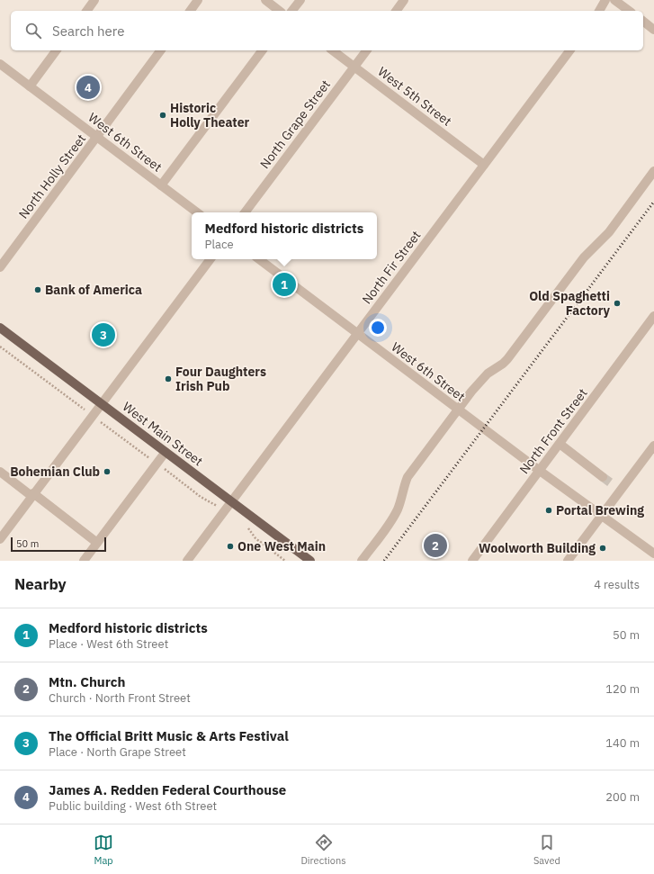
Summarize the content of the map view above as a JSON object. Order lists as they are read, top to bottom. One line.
{"streets":{"main road":["West Main Street"],"street":["West 5th Street","North Grape Street","West 6th Street","North Holly Street","North Fir Street","North Front Street"]},"crossings":[["West 5th Street","North Grape Street"],["West 5th Street","North Fir Street"],["West 6th Street","North Holly Street"],["West 6th Street","North Fir Street"],["West 6th Street","North Front Street"],["North Fir Street","West Main Street"]],"places":["Historic Holly Theater","Bank of America","Old Spaghetti Factory","Four Daughters Irish Pub","Bohemian Club","Portal Brewing","One West Main","Woolworth Building"],"scale_bar":"50 m","page":{"search":"Search here","pins":["4","1","3","2"],"popup":["Medford historic districts","Place"],"scale":"50 m","heading":["Nearby","4 results"],"list":[{"mark":"1","name":"Medford historic districts","note":"Place · West 6th Street","value":"50 m"},{"mark":"2","name":"Mtn. Church","note":"Church · North Front Street","value":"120 m"},{"mark":"3","name":"The Official Britt Music & Arts Festival","note":"Place · North Grape Street","value":"140 m"},{"mark":"4","name":"James A. Redden Federal Courthouse","note":"Public building · West 6th Street","value":"200 m"}],"nav":["Map","Directions","Saved"]}}
